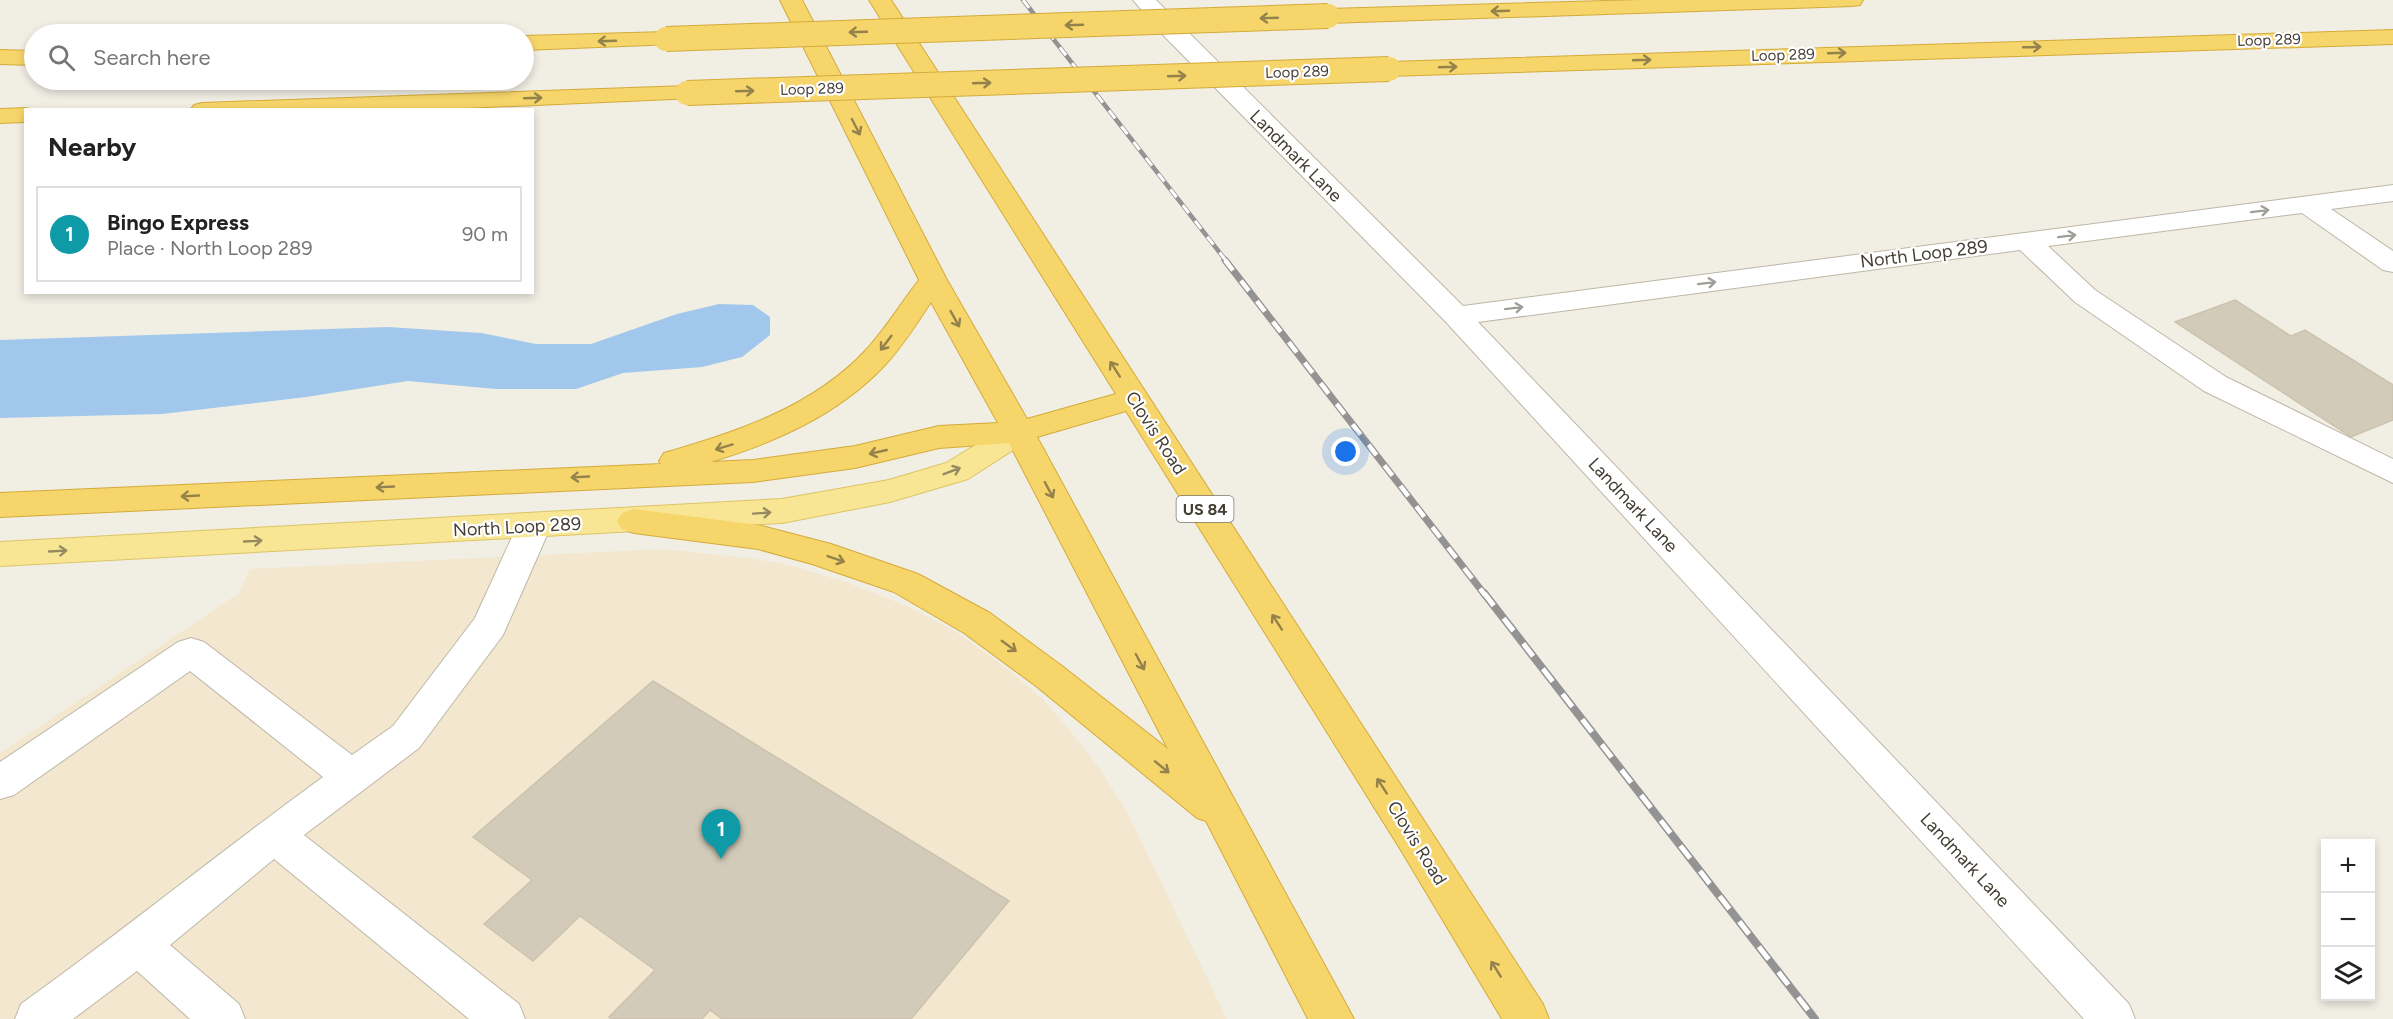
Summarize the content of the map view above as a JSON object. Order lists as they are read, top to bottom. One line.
{"streets":{"highway":["Loop 289","Clovis Road","US 84"],"main road":["North Loop 289"],"street":["Landmark Lane"]},"crossings":[["Landmark Lane","North Loop 289"]],"one_way":["North Loop 289"],"page":{"search":"Search here","heading":"Nearby","list":[{"mark":"1","name":"Bingo Express","note":"Place · North Loop 289","value":"90 m"}],"pins":"1","map_buttons":["+","−"]}}
